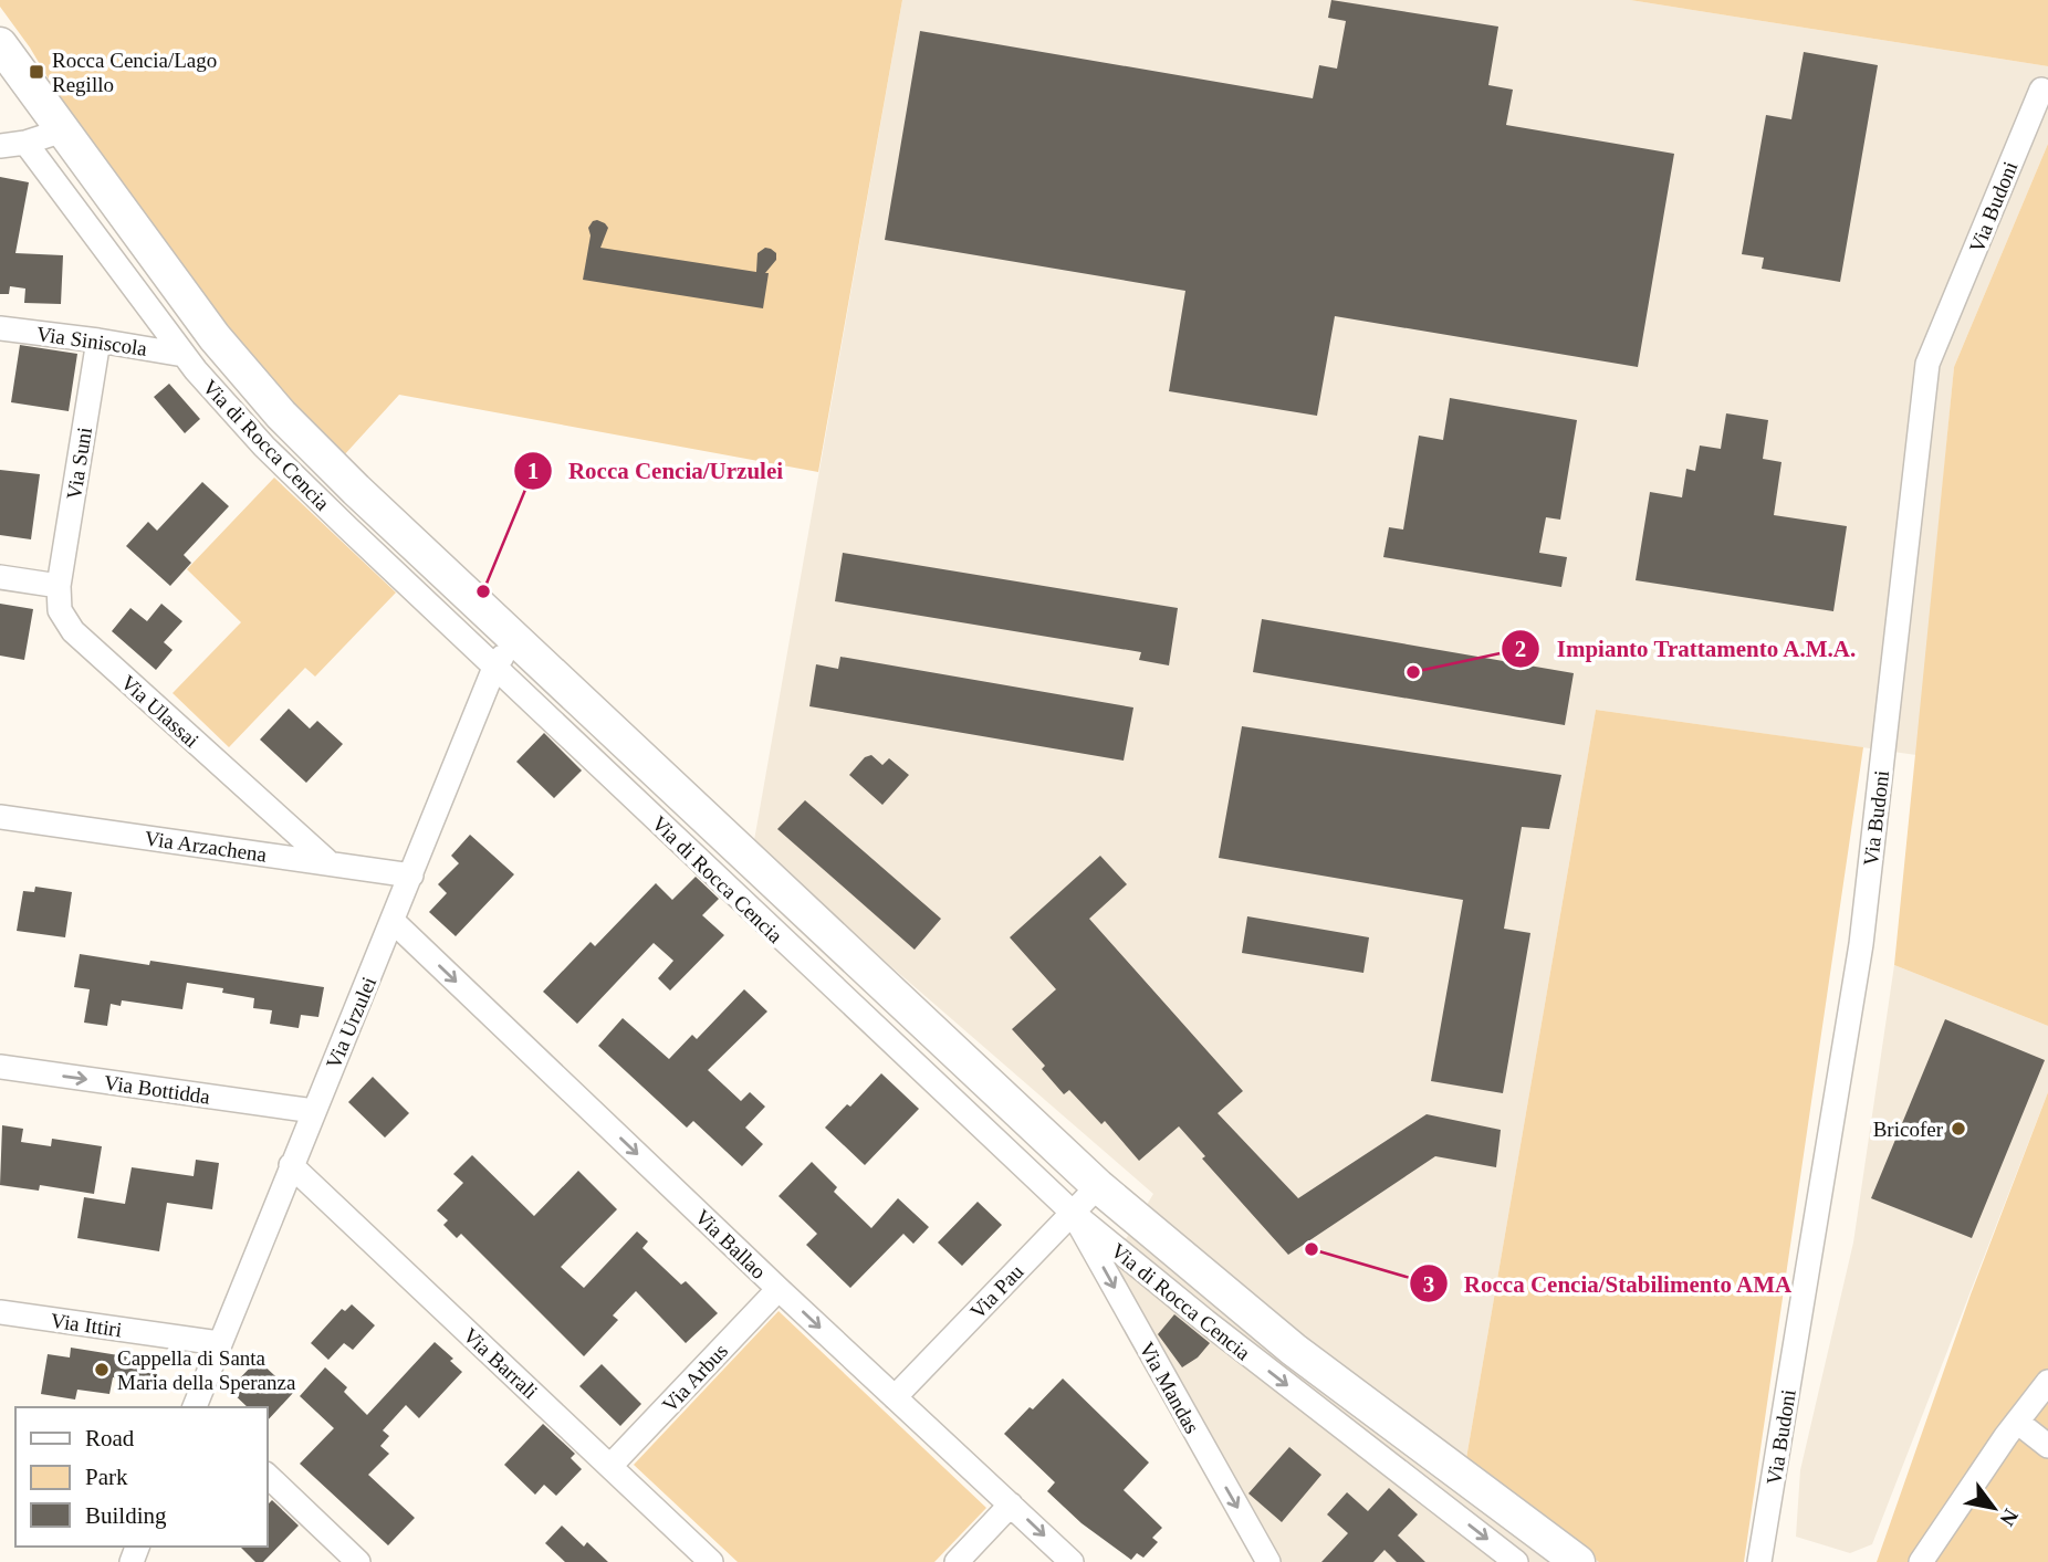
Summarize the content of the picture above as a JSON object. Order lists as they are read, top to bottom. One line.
{"streets":{"main road":["Via di Rocca Cencia"],"street":["Via Budoni","Via Siniscola","Via Suni","Via Ulassai","Via Arzachena","Via Urzulei","Via Bottidda","Via Ballao","Via Pau","Via Ittiri","Via Barrali","Via Arbus","Via Mandas"]},"crossings":[["Via Siniscola","Via di Rocca Cencia"],["Via Siniscola","Via Suni"],["Via di Rocca Cencia","Via Urzulei"],["Via di Rocca Cencia","Via Pau"],["Via di Rocca Cencia","Via Mandas"],["Via Suni","Via Ulassai"],["Via Ulassai","Via Arzachena"],["Via Arzachena","Via Urzulei"],["Via Urzulei","Via Bottidda"],["Via Urzulei","Via Ballao"],["Via Urzulei","Via Ittiri"],["Via Urzulei","Via Barrali"],["Via Ballao","Via Pau"],["Via Ballao","Via Arbus"],["Via Pau","Via Mandas"],["Via Barrali","Via Arbus"]],"one_way":["Via Bottidda","Via Ballao","Via Mandas"],"places":{"transit":["Rocca Cencia/Lago Regillo"],"other":["Rocca Cencia/Urzulei","Impianto Trattamento A.M.A.","Bricofer","Rocca Cencia/Stabilimento AMA","Cappella di Santa Maria della Speranza"]},"legend":["Road","Park","Building"],"north":"bottom right"}
